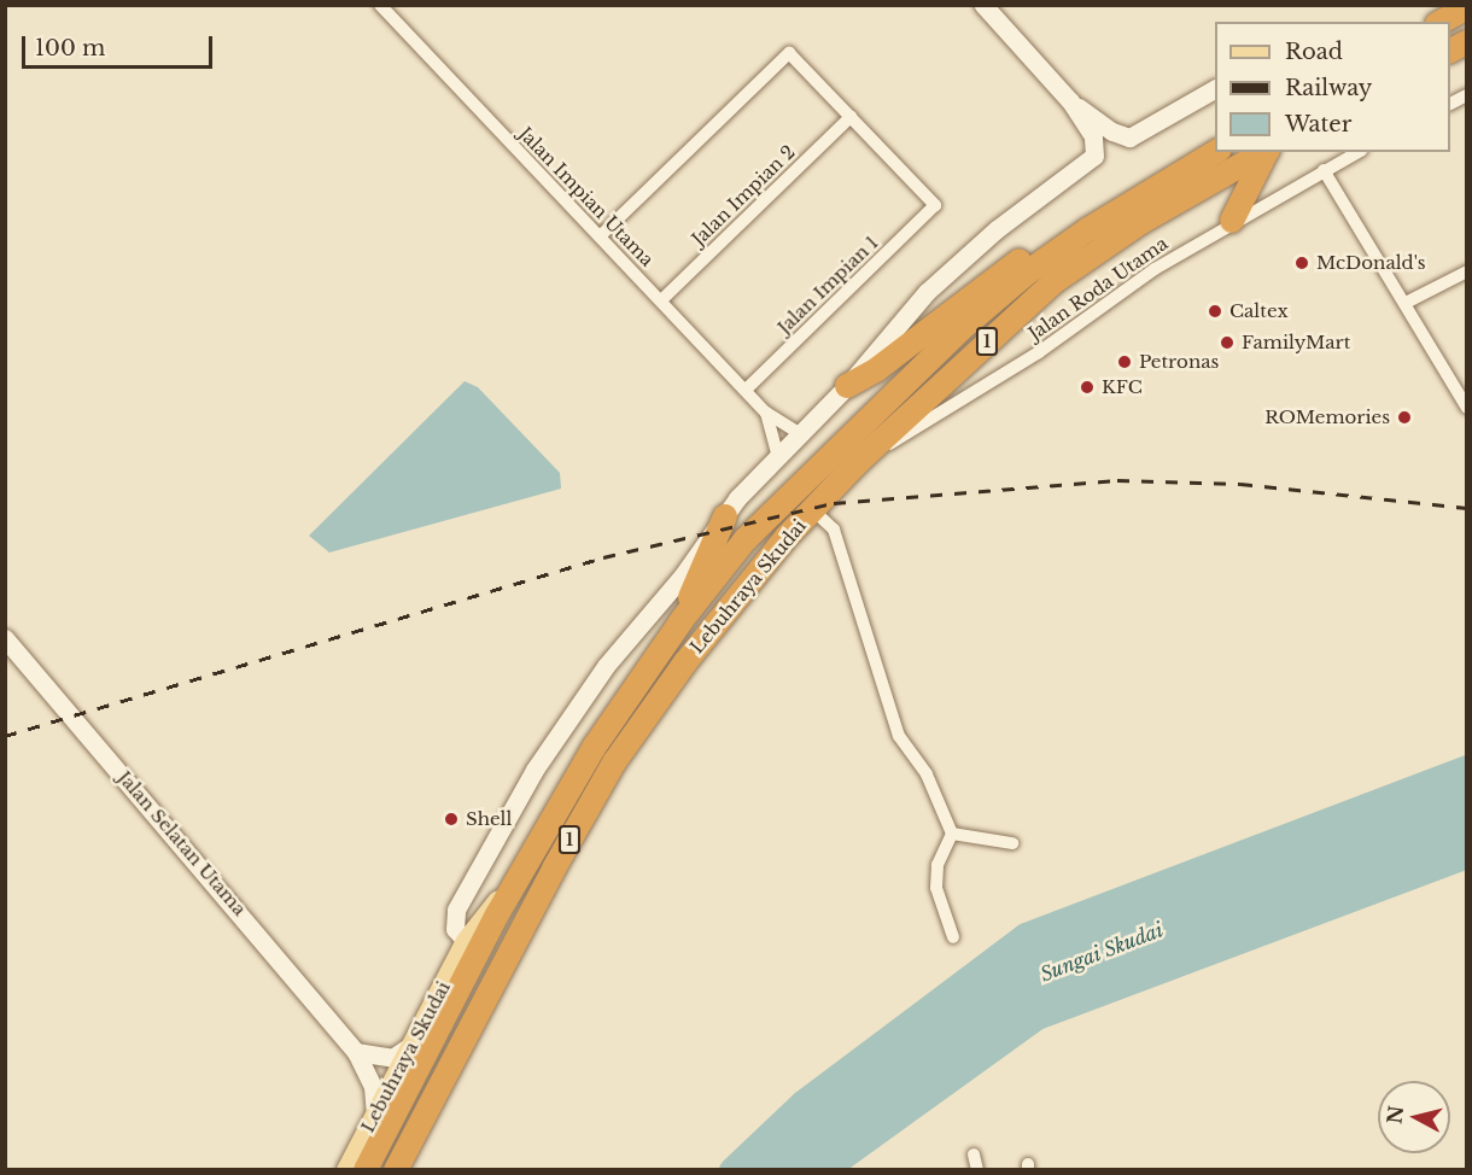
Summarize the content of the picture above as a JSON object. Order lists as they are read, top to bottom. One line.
{"streets":{"highway":["1","Lebuhraya Skudai"],"street":["Jalan Impian 2","Jalan Impian Utama","Jalan Impian 1","Jalan Roda Utama","Jalan Selatan Utama"]},"crossings":[["Jalan Impian 2","Jalan Impian Utama"],["Jalan Impian 2","Jalan Impian 1"],["Jalan Impian Utama","Jalan Impian 1"],["Jalan Roda Utama","Lebuhraya Skudai"],["Lebuhraya Skudai","Jalan Selatan Utama"]],"water":["Sungai Skudai"],"places":["McDonald's","Caltex","FamilyMart","Petronas","KFC","ROMemories","Shell"],"legend":["Road","Railway","Water"],"scale_bar":"100 m","north":"left"}
